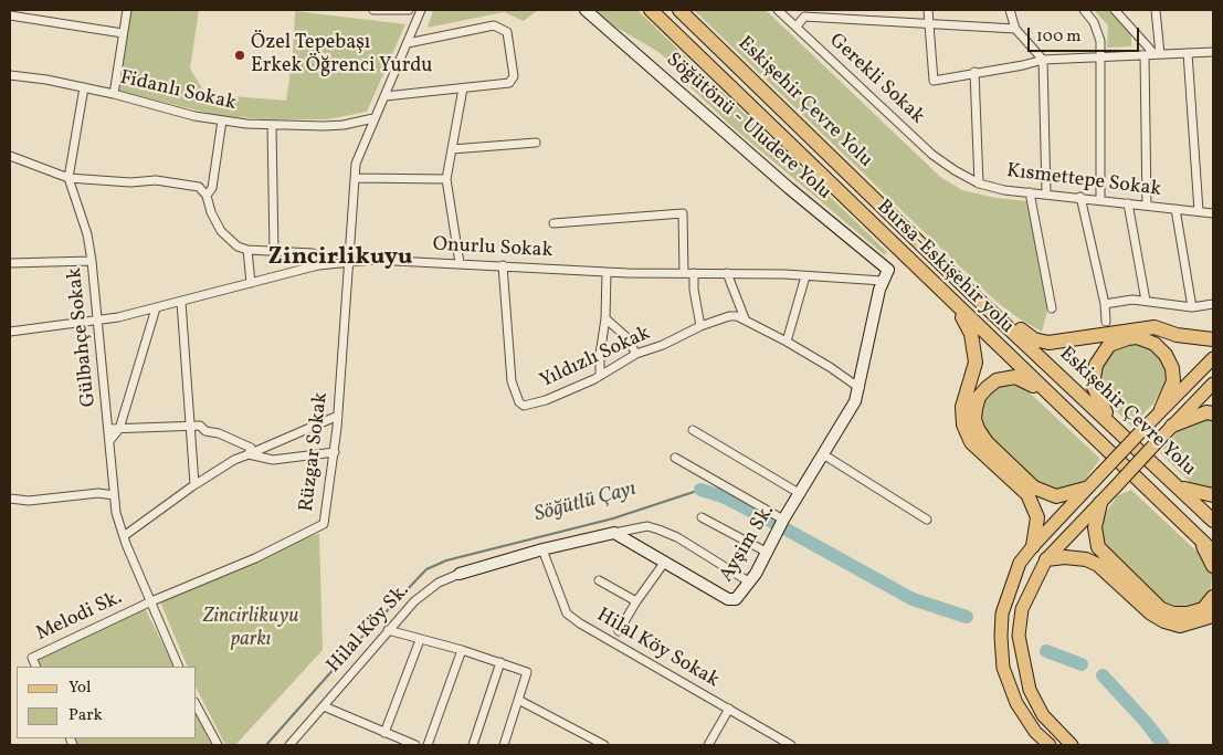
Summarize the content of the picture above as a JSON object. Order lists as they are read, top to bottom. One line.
{"streets":{"highway":["Eskişehir Çevre Yolu","Bursa-Eskişehir yolu"],"street":["Gerekli Sokak","Fidanlı Sokak","Söğütönü - Uludere Yolu","Kısmettepe Sokak","Onurlu Sokak","Gülbahçe Sokak","Yıldızlı Sokak","Rüzgar Sokak","Ayşim Sk.","Melodi Sk.","Hilal Köy Sk.","Hilal Köy Sokak"]},"crossings":[["Gerekli Sokak","Kısmettepe Sokak"],["Fidanlı Sokak","Rüzgar Sokak"],["Söğütönü - Uludere Yolu","Onurlu Sokak"],["Söğütönü - Uludere Yolu","Ayşim Sk."],["Onurlu Sokak","Gülbahçe Sokak"],["Onurlu Sokak","Yıldızlı Sokak"],["Onurlu Sokak","Rüzgar Sokak"],["Onurlu Sokak","Ayşim Sk."],["Gülbahçe Sokak","Rüzgar Sokak"],["Gülbahçe Sokak","Melodi Sk."],["Rüzgar Sokak","Melodi Sk."],["Hilal Köy Sk.","Hilal Köy Sokak"]],"districts":["Zincirlikuyu"],"water":["Söğütlü Çayı"],"parks":["Zincirlikuyu parkı"],"places":["Özel Tepebaşı Erkek Öğrenci Yurdu"],"legend":["Yol","Park"],"scale_bar":"100 m"}
